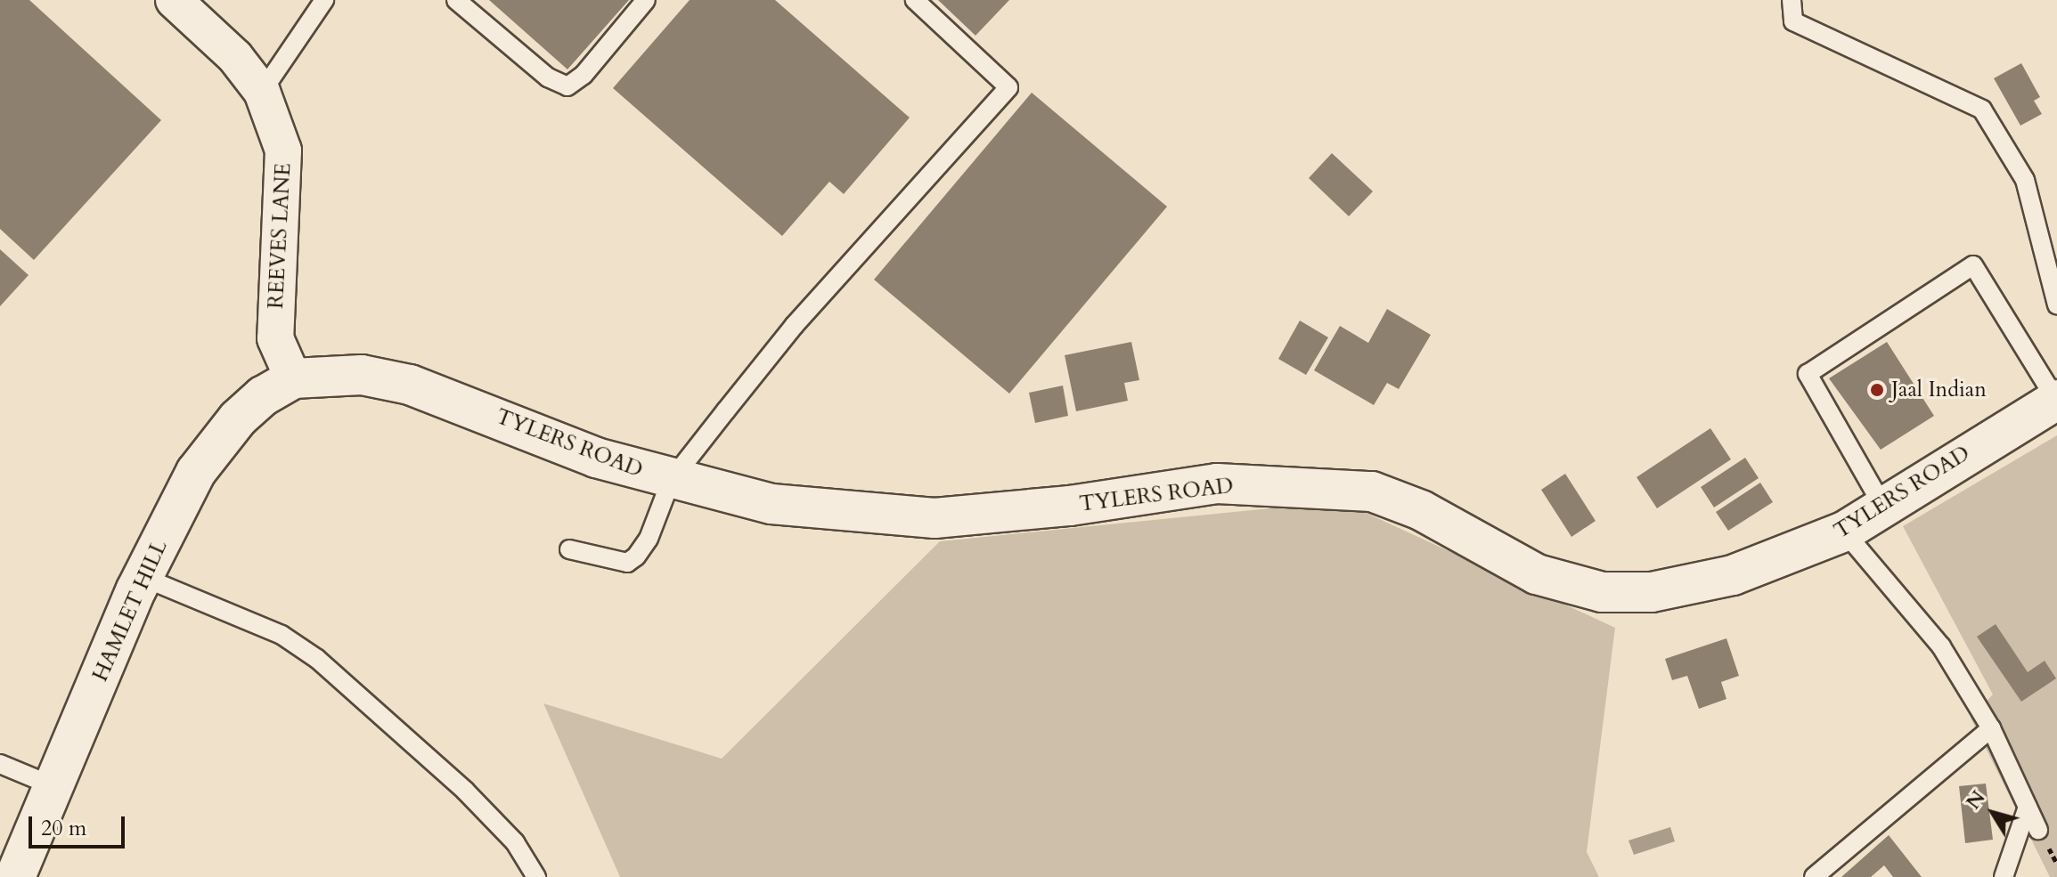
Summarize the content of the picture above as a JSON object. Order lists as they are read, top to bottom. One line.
{"streets":{"street":["REEVES LANE","TYLERS ROAD","HAMLET HILL"]},"crossings":[["REEVES LANE","TYLERS ROAD"],["REEVES LANE","HAMLET HILL"],["TYLERS ROAD","HAMLET HILL"]],"places":["Jaal Indian"],"scale_bar":"20 m","north":"top left"}
